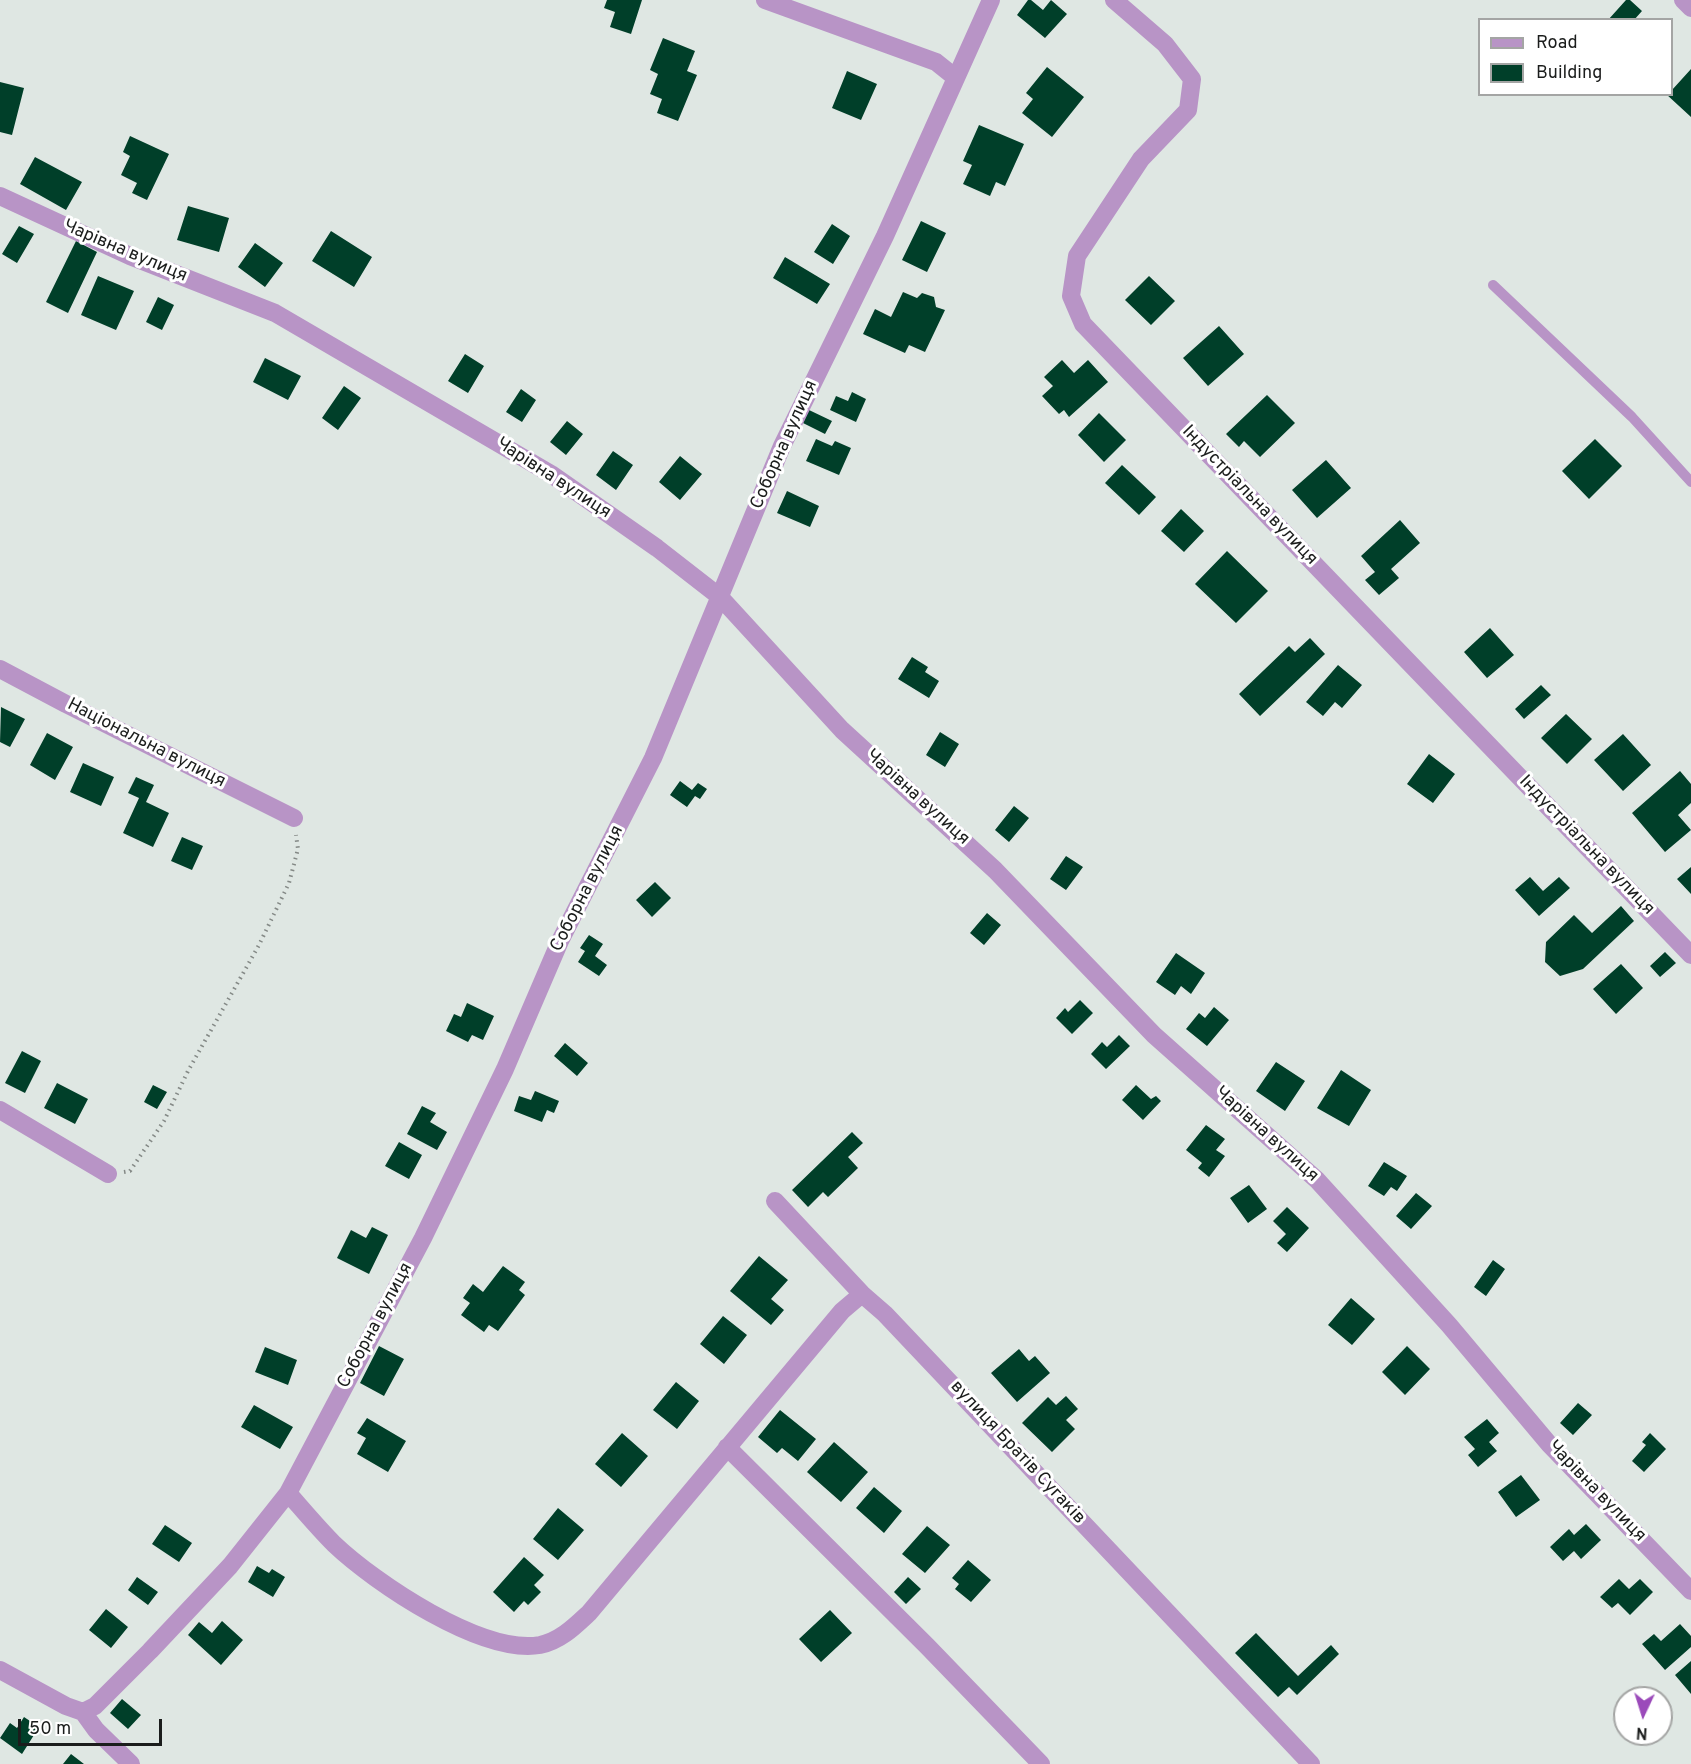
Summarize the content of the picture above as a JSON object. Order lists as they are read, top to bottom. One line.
{"streets":{"street":["Чарівна вулиця","Соборна вулиця","Індустріальна вулиця","Національна вулиця","вулиця Братів Сугаків"]},"crossings":[["Чарівна вулиця","Соборна вулиця"]],"legend":["Road","Building"],"scale_bar":"50 m","north":"bottom"}
